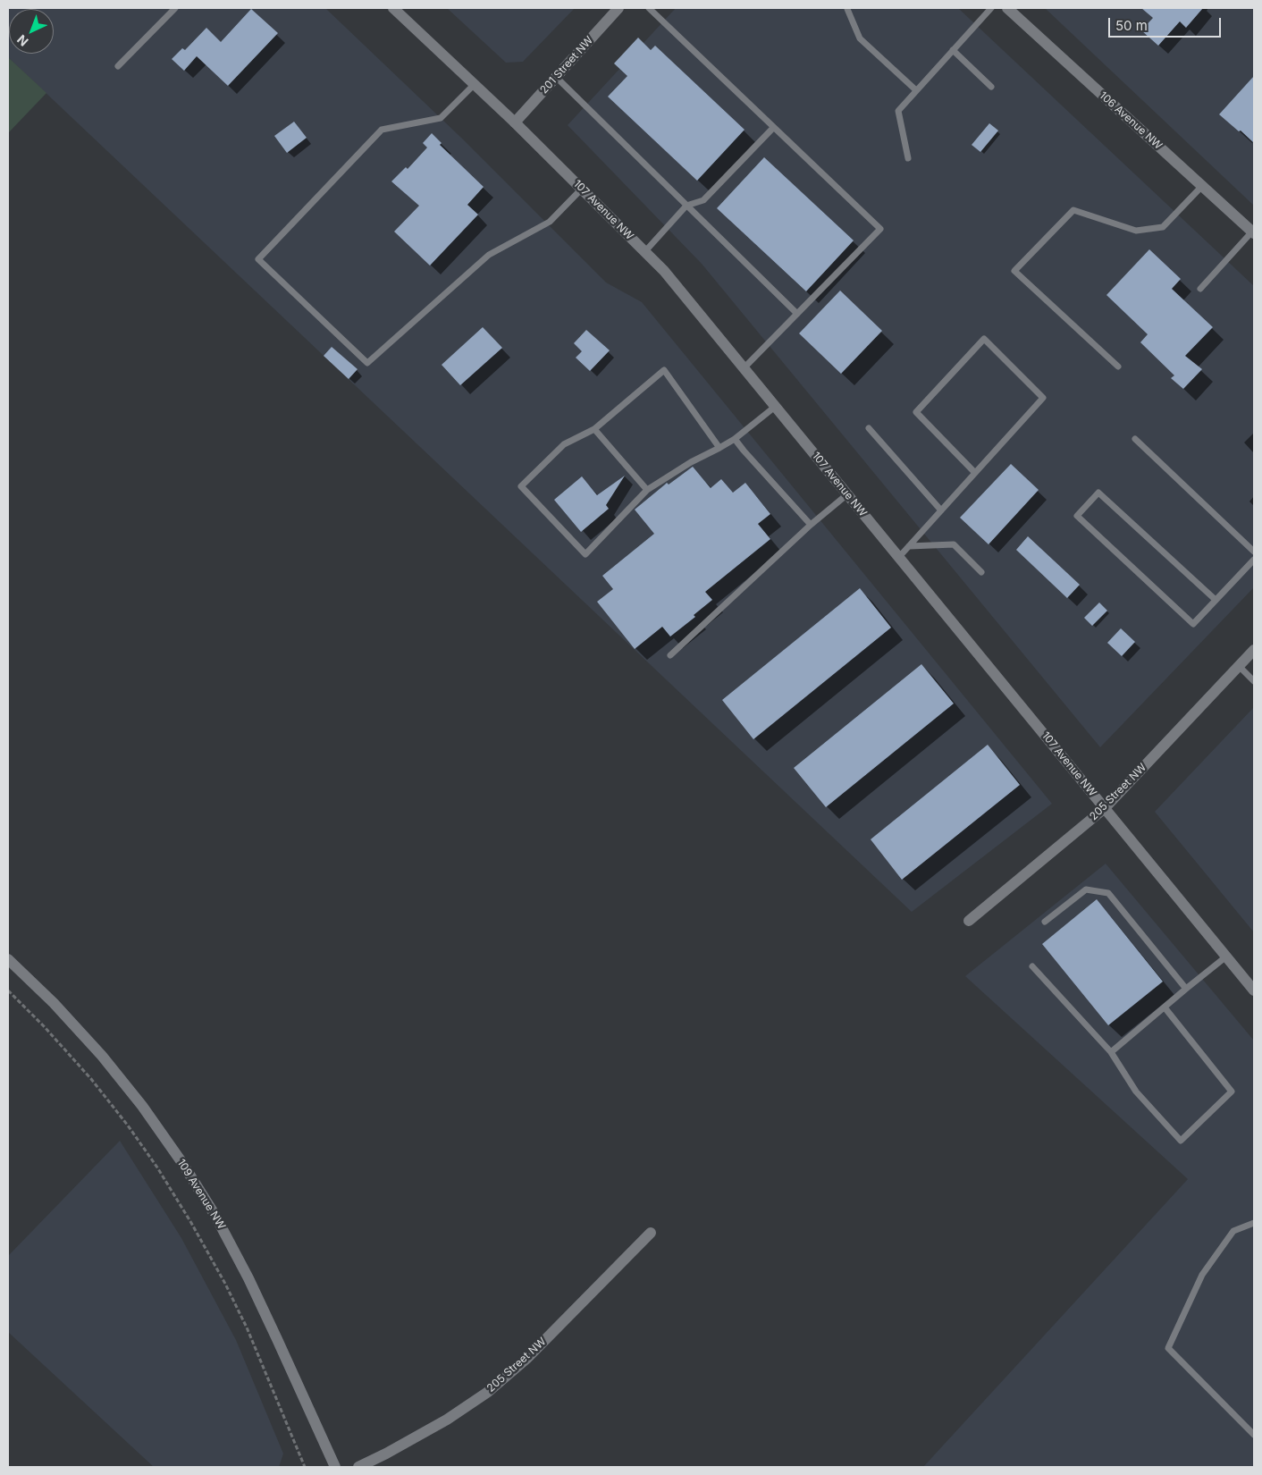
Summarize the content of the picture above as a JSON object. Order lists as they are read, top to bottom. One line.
{"streets":{"street":["201 Street NW","106 Avenue NW","107 Avenue NW","205 Street NW","109 Avenue NW"]},"crossings":[["201 Street NW","107 Avenue NW"],["107 Avenue NW","205 Street NW"]],"scale_bar":"50 m","north":"bottom left"}
